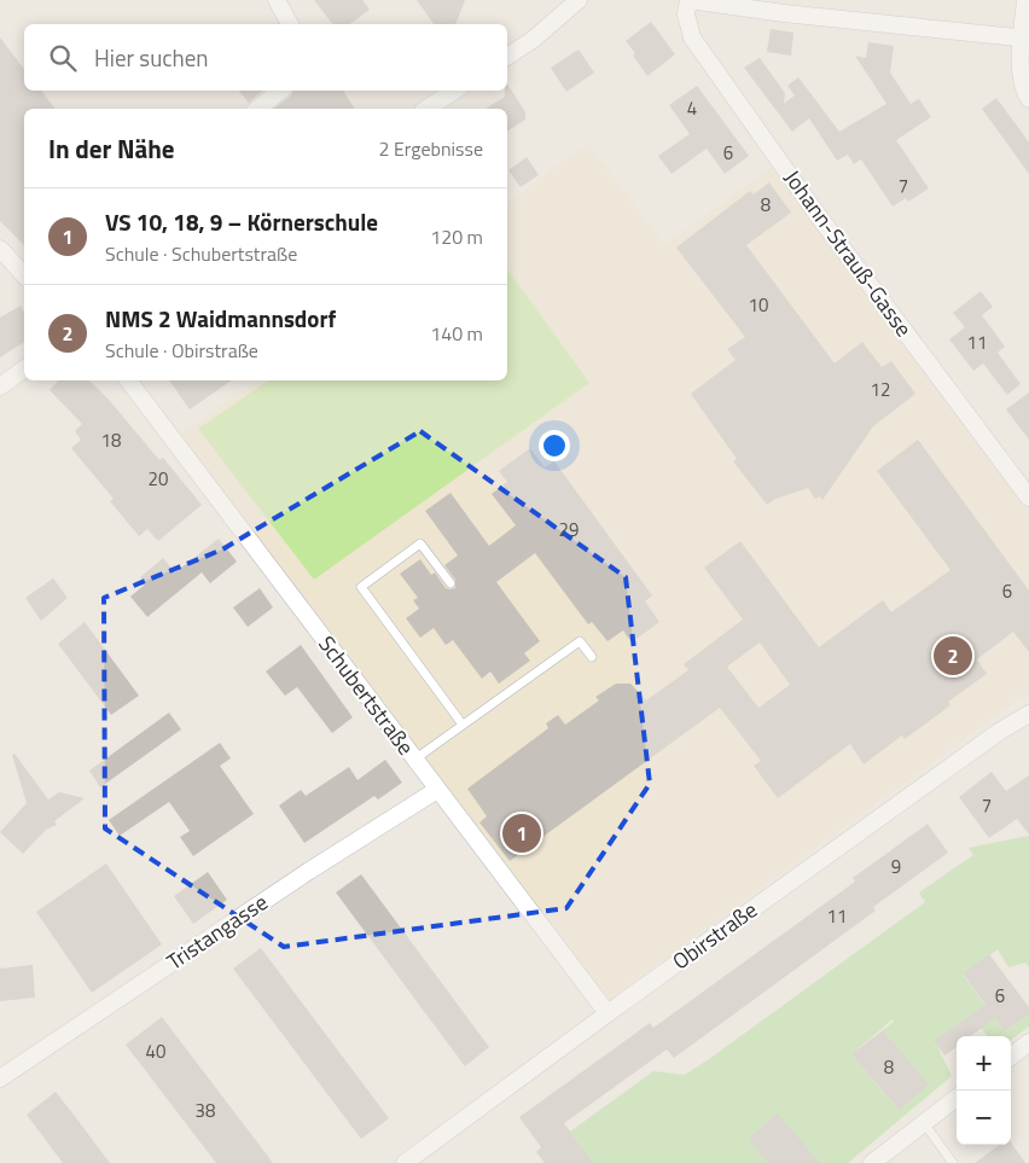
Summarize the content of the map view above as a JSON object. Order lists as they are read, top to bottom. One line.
{"streets":{"street":["Johann-Strauß-Gasse","Schubertstraße","Tristangasse","Obirstraße"]},"crossings":[["Schubertstraße","Tristangasse"],["Schubertstraße","Obirstraße"]],"house_numbers":["4","6","7","8","10","11","12","18","20","29","6","7","9","11","6","40","8","38"],"page":{"search":"Hier suchen","heading":["In der Nähe","2 Ergebnisse"],"list":[{"mark":"1","name":"VS 10, 18, 9 – Körnerschule","note":"Schule · Schubertstraße","value":"120 m"},{"mark":"2","name":"NMS 2 Waidmannsdorf","note":"Schule · Obirstraße","value":"140 m"}],"pins":["2","1"],"map_buttons":["+","−"]}}
